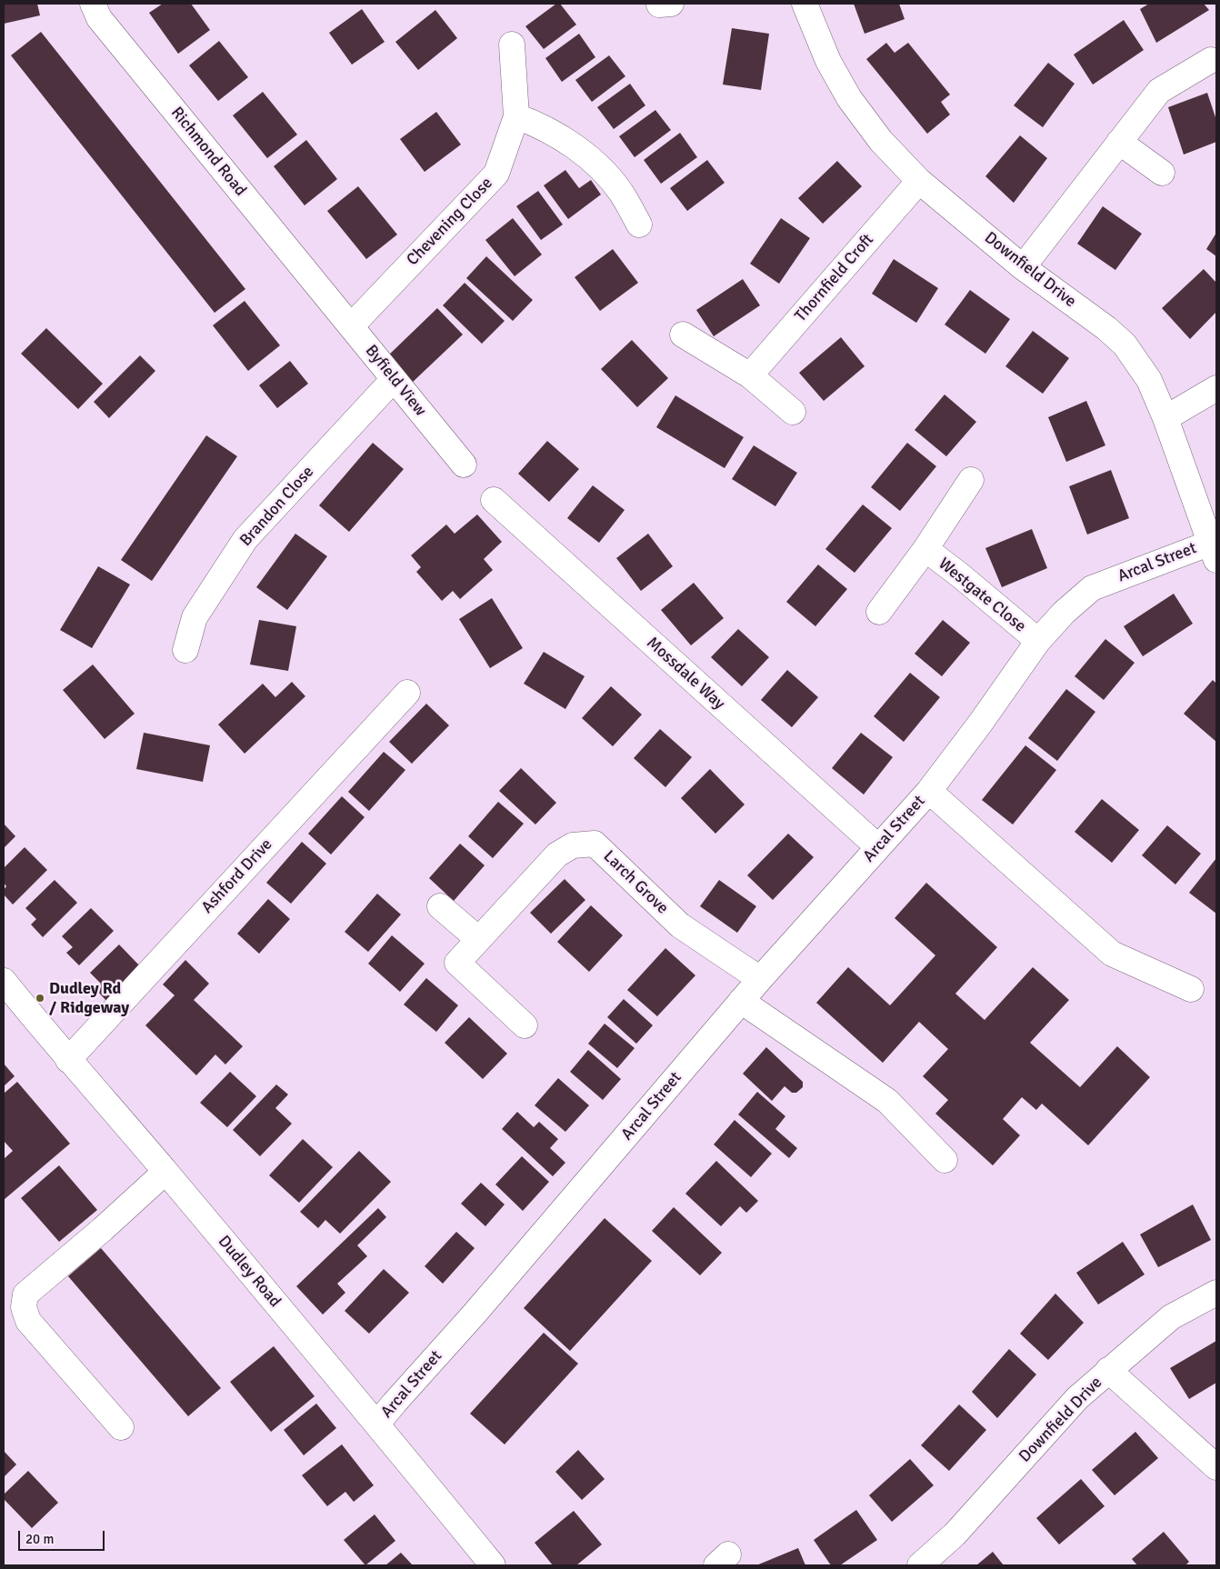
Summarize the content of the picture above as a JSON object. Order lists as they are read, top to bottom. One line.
{"streets":{"street":["Richmond Road","Chevening Close","Downfield Drive","Thornfield Croft","Byfield View","Brandon Close","Arcal Street","Westgate Close","Mossdale Way","Ashford Drive","Larch Grove","Dudley Road"]},"crossings":[["Richmond Road","Byfield View"],["Chevening Close","Byfield View"],["Downfield Drive","Thornfield Croft"],["Downfield Drive","Arcal Street"],["Byfield View","Brandon Close"],["Arcal Street","Westgate Close"],["Arcal Street","Mossdale Way"],["Arcal Street","Larch Grove"],["Arcal Street","Dudley Road"],["Ashford Drive","Dudley Road"]],"places":["Dudley Rd / Ridgeway"],"scale_bar":"20 m"}
